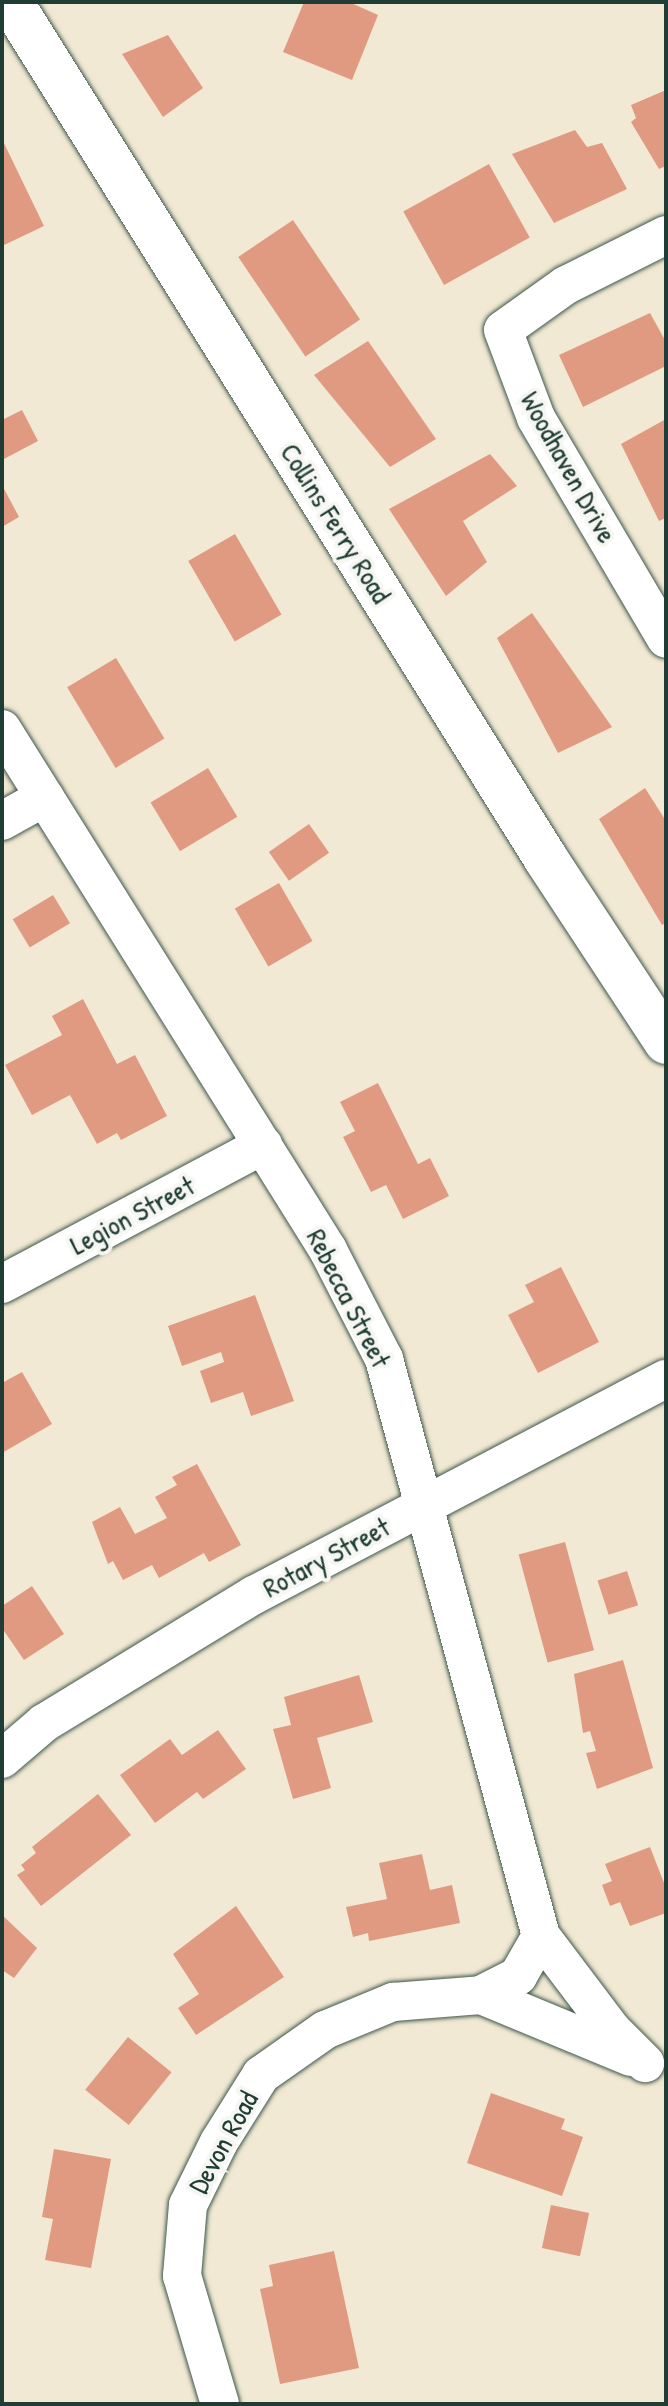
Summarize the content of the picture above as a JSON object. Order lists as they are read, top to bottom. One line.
{"streets":{"street":["Woodhaven Drive","Collins Ferry Road","Legion Street","Rebecca Street","Rotary Street","Devon Road"]},"crossings":[["Legion Street","Rebecca Street"],["Rebecca Street","Rotary Street"]]}
